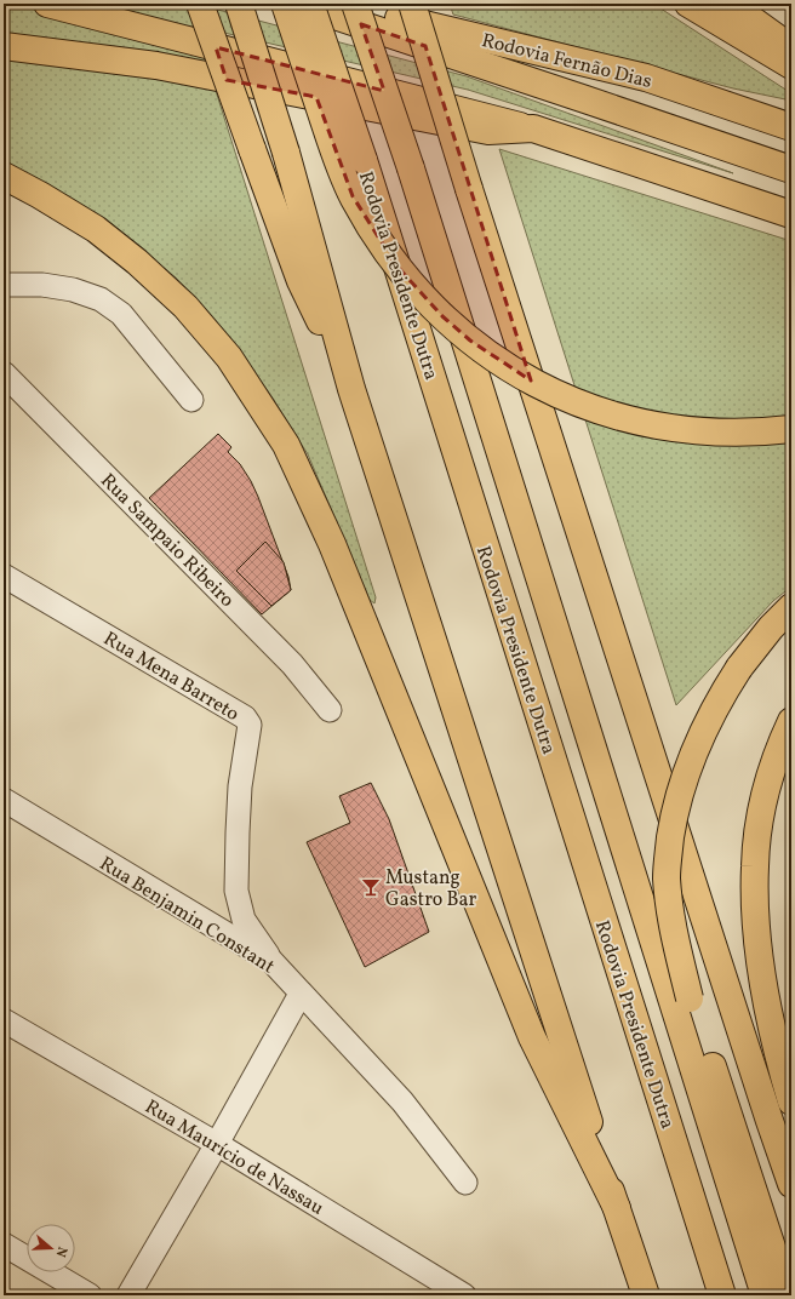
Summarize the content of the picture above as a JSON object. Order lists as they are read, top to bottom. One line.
{"streets":{"highway":["Rodovia Fernão Dias","Rodovia Presidente Dutra"],"street":["Rua Sampaio Ribeiro","Rua Mena Barreto","Rua Benjamin Constant","Rua Maurício de Nassau"]},"crossings":[["Rua Mena Barreto","Rua Benjamin Constant"]],"places":{"bar":["Mustang Gastro Bar"]},"north":"right"}
